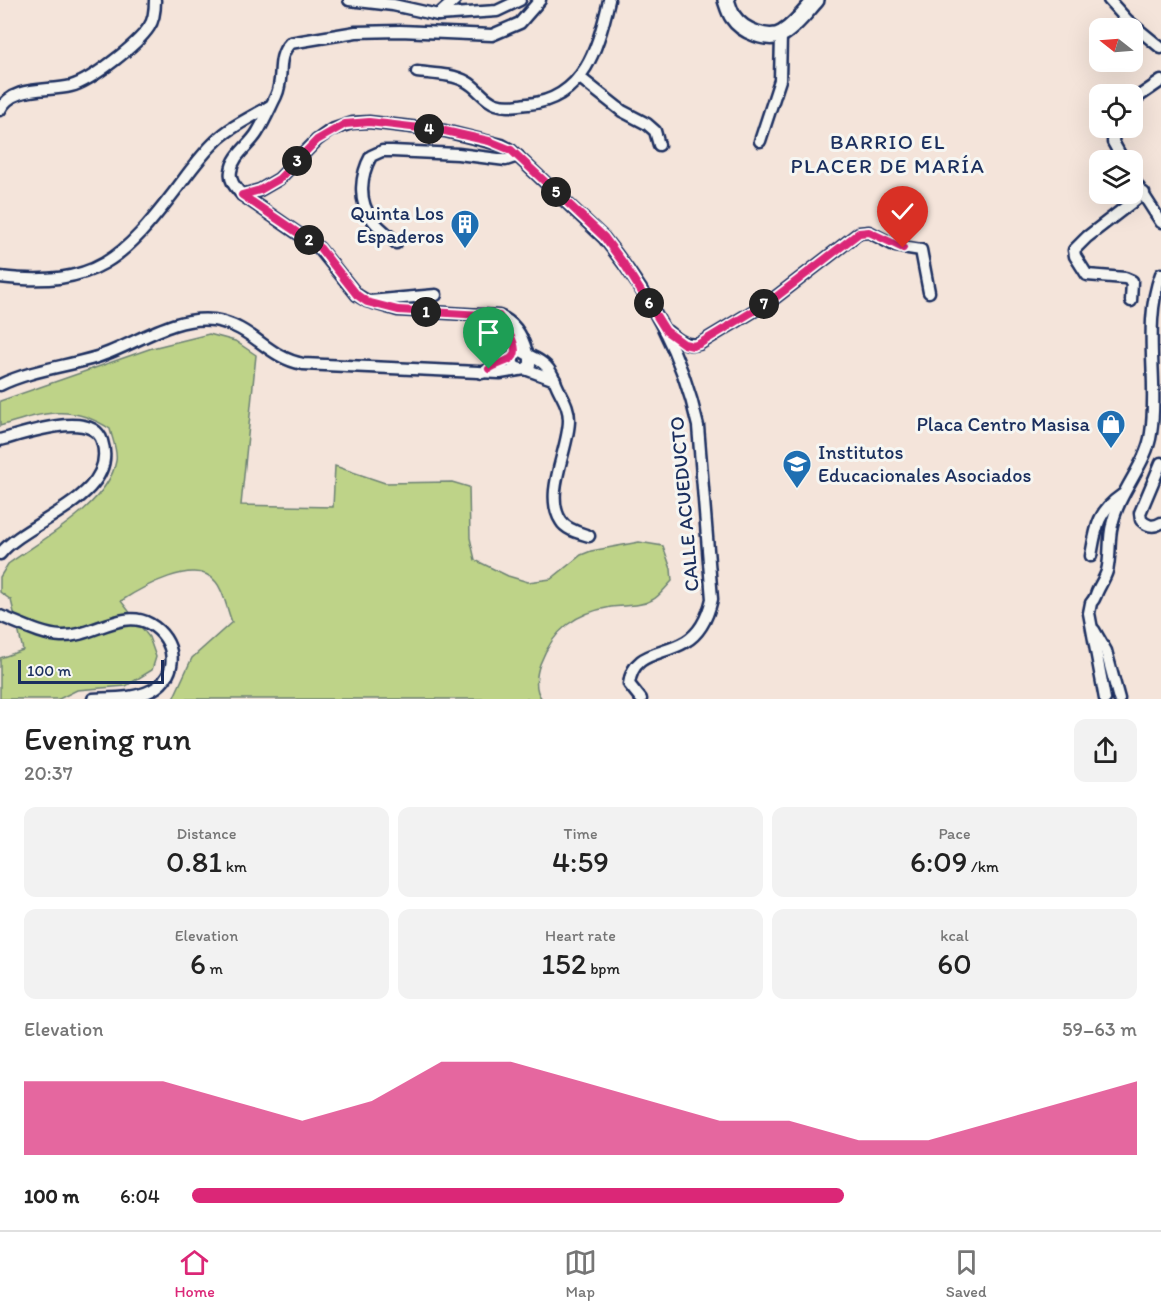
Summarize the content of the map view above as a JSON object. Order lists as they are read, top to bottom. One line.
{"streets":{"street":["CALLE ACUEDUCTO"]},"districts":["BARRIO EL PLACER DE MARÍA"],"places":{"building":["Quinta Los Espaderos"],"shop":["Placa Centro Masisa"],"school or university":["Institutos Educacionales Asociados"]},"scale_bar":"100 m","north":"left","page":{"pins":["4","3","5","2","6","7","1"],"scale":"100 m","heading":["Evening run","20:37"],"stats":[["Distance","0.81 km"],["Time","4:59"],["Pace","6:09 /km"],["Elevation","6 m"],["Heart rate","152 bpm"],["kcal","60"]],"chart":["Elevation","59–63 m"],"list":[{"name":"100 m","note":"6:04"}],"tabs":["Home","Map","Saved"]}}
